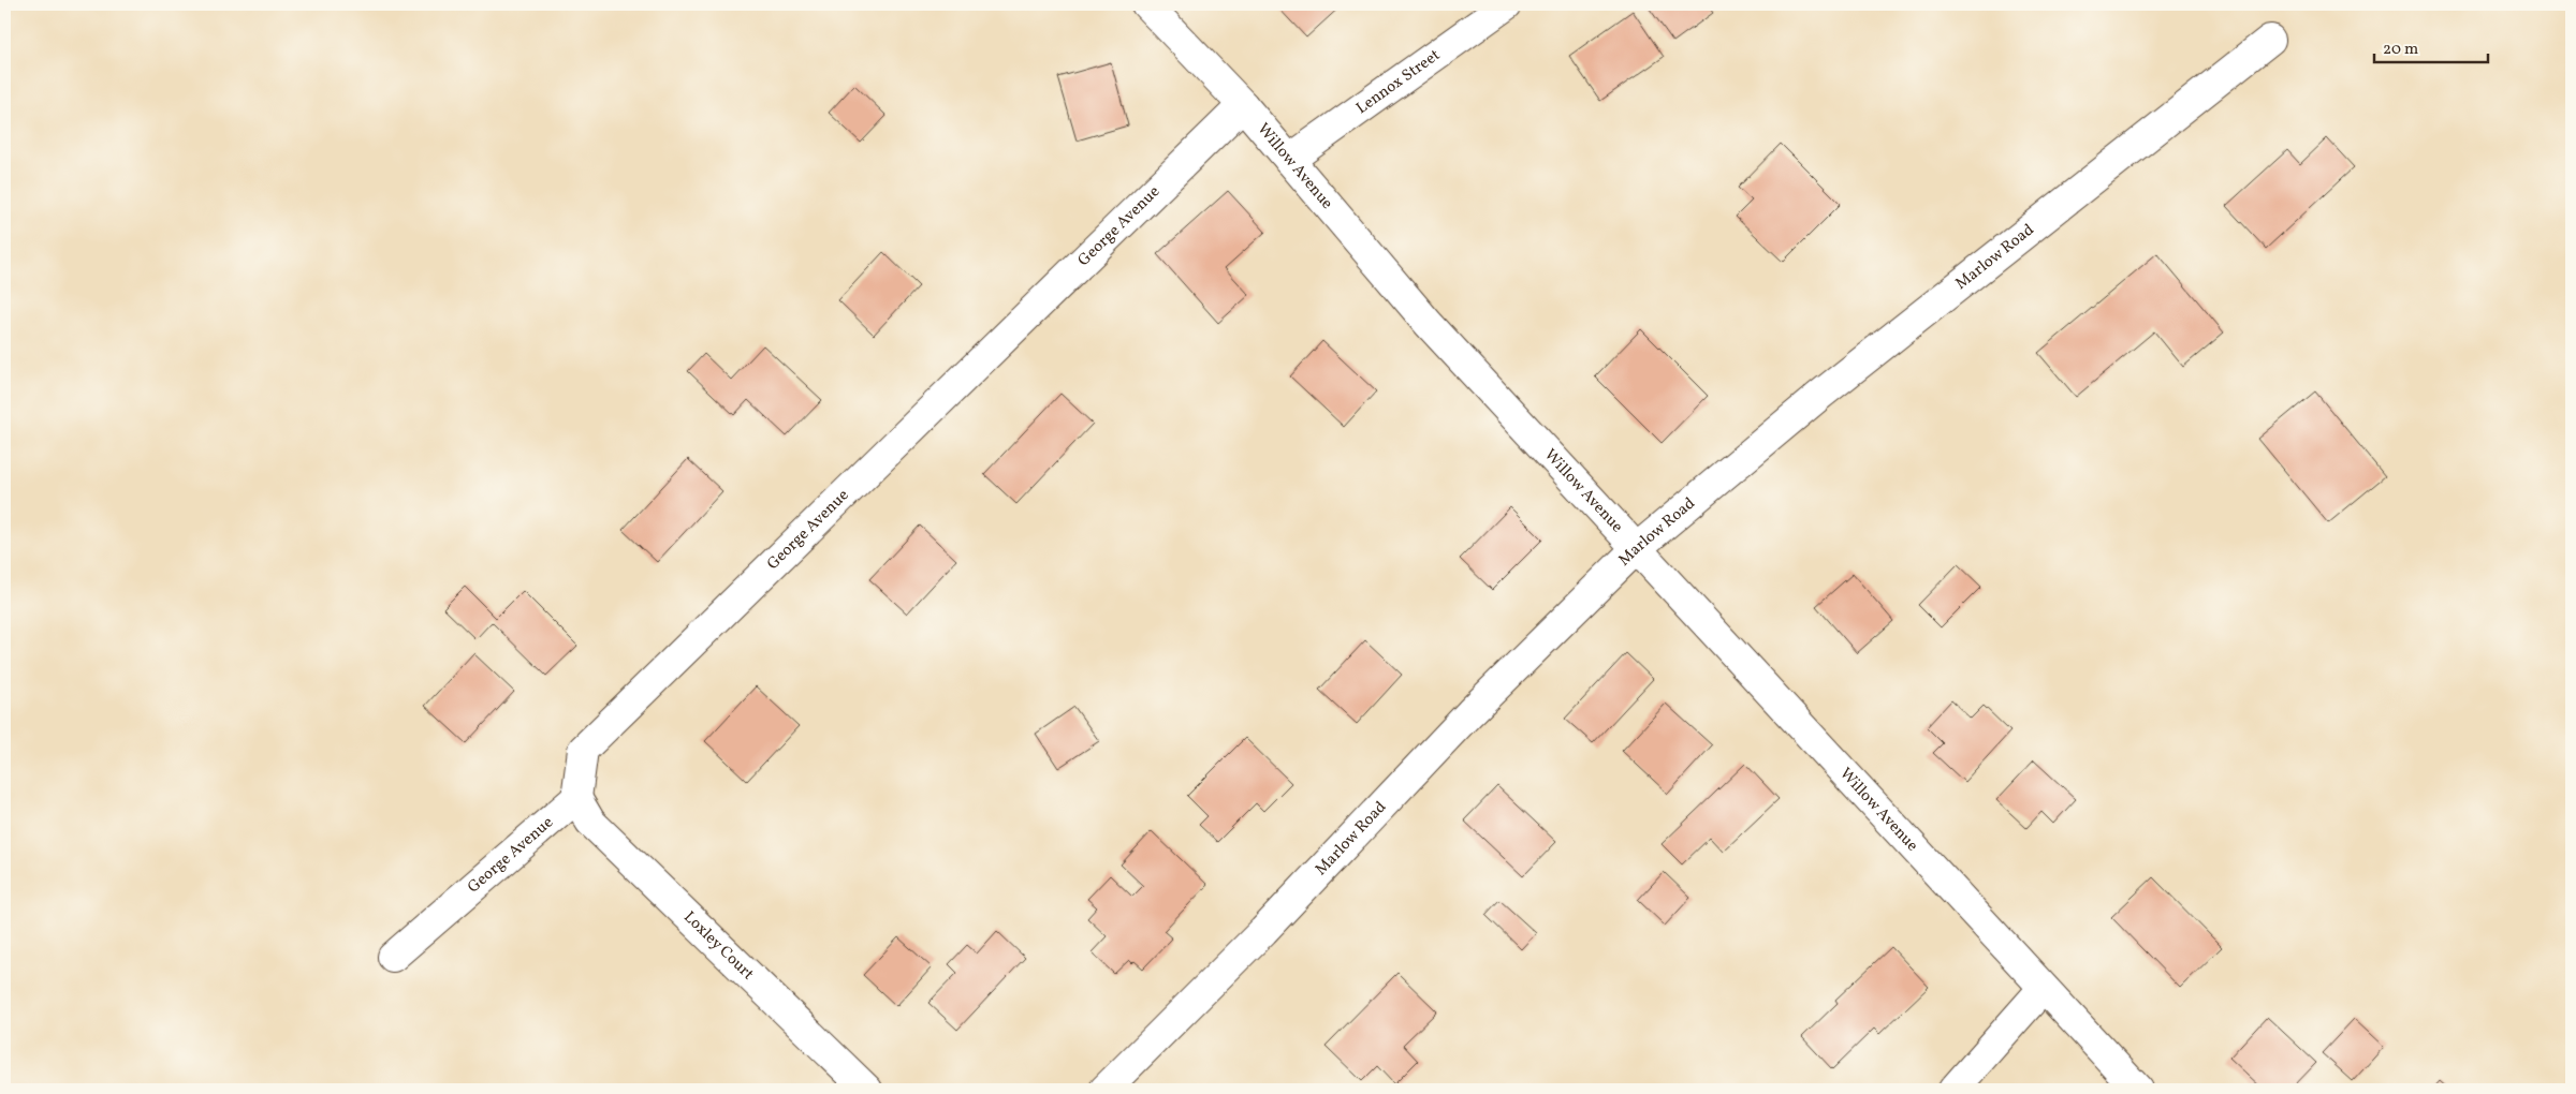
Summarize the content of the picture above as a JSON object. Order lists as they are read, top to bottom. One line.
{"streets":{"street":["Lennox Street","Willow Avenue","George Avenue","Marlow Road","Loxley Court"]},"crossings":[["Lennox Street","Willow Avenue"],["Willow Avenue","George Avenue"],["Willow Avenue","Marlow Road"],["George Avenue","Loxley Court"]],"scale_bar":"20 m"}
